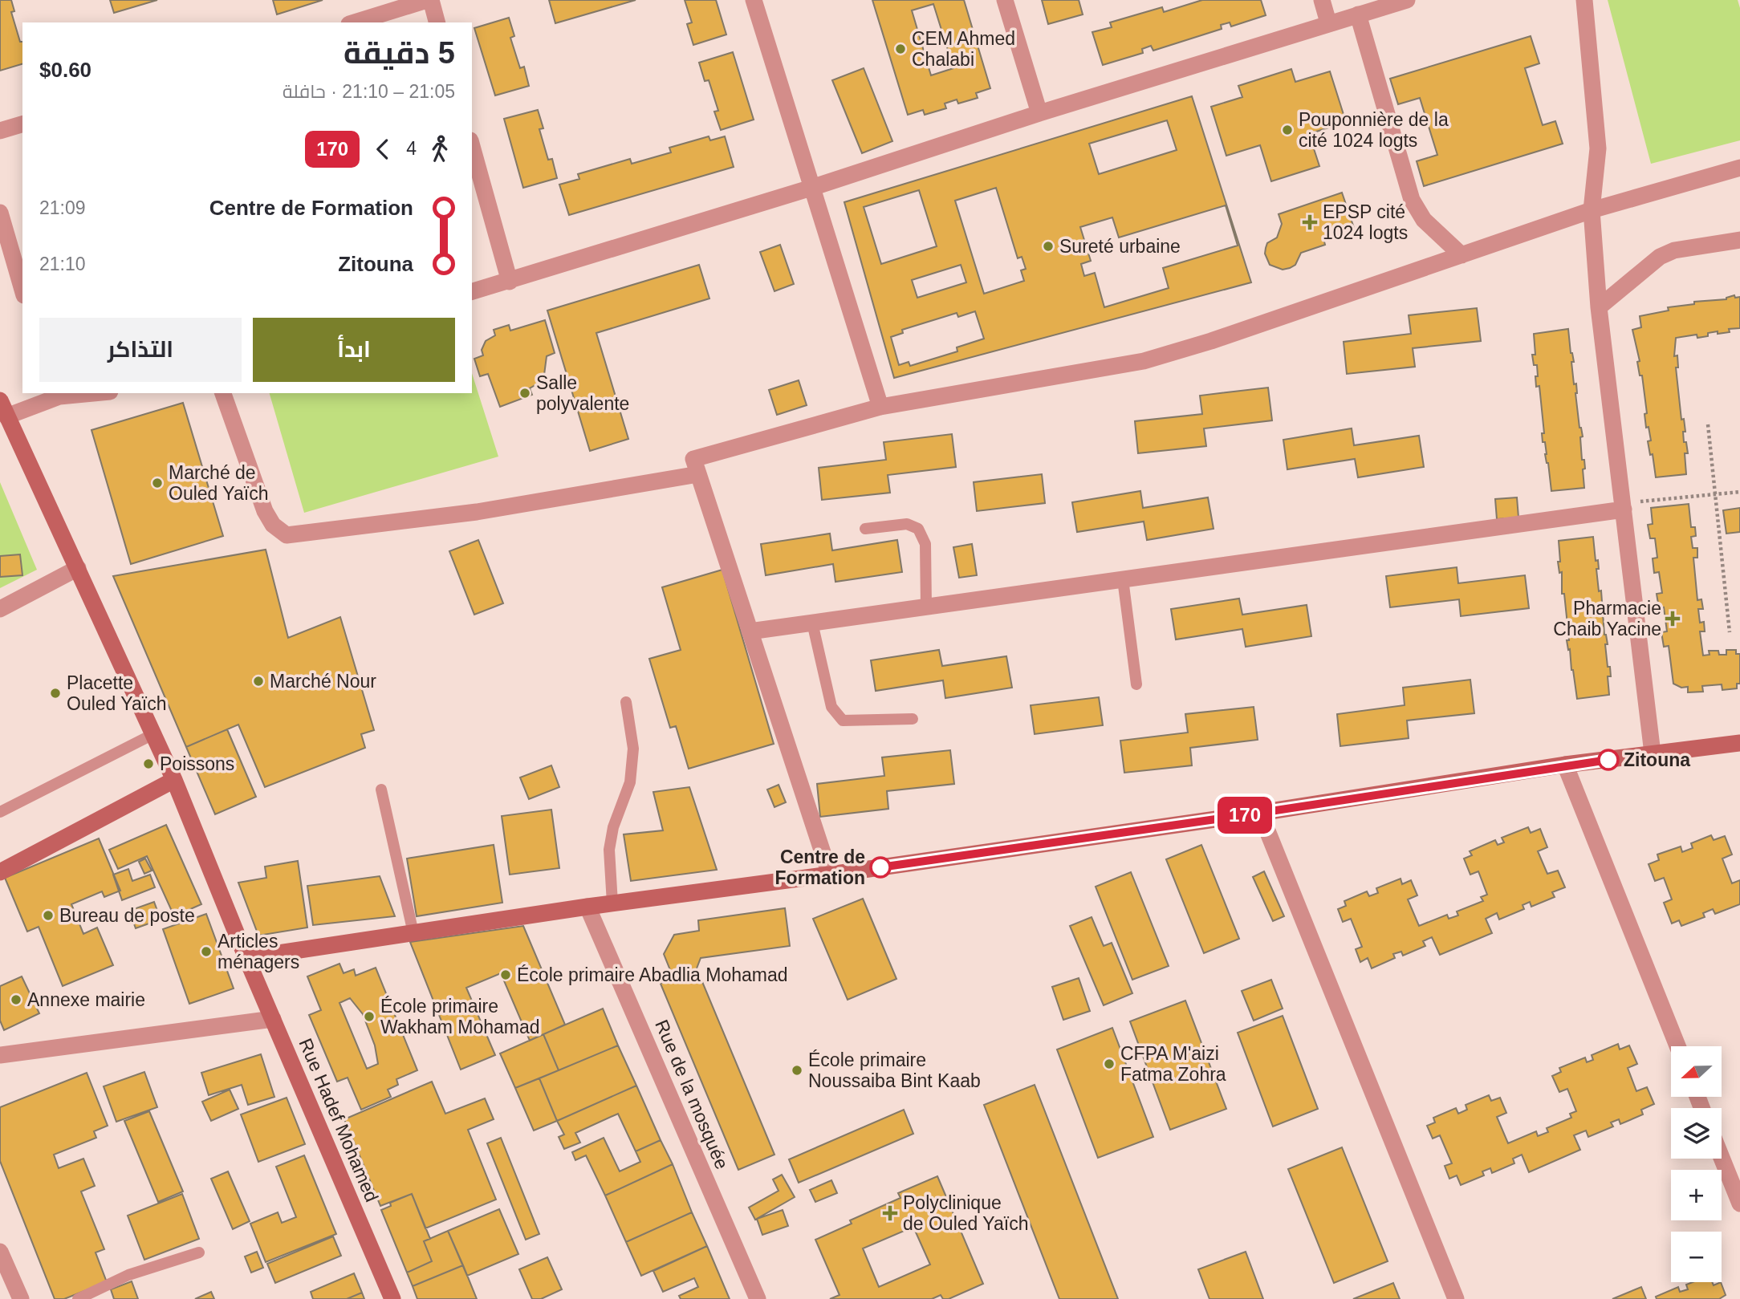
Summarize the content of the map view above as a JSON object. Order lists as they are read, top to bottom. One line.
{"streets":{"street":["Rue de la mosquée","Rue Hadef Mohamed"]},"places":{"other":["CEM Ahmed Chalabi","Pouponnière de la cité 1024 logts","Sureté urbaine","Salle polyvalente","Marché de Ouled Yaïch","Marché Nour","Placette Ouled Yaïch","Zitouna","Poissons","Centre de Formation","Bureau de poste","Articles ménagers","École primaire Abadlia Mohamad","Annexe mairie","École primaire Wakham Mohamad","CFPA M'aizi Fatma Zohra","École primaire Noussaiba Bint Kaab"],"health":["EPSP cité 1024 logts","Pharmacie Chaib Yacine","Polyclinique de Ouled Yaïch"]},"lines":["bus line 170"],"north":"left","page":{"on_map":"170","heading":["5 دقيقة","21:05 – 21:10 · حافلة","$0.60"],"legs":["4","170"],"list":[{"name":"Centre de Formation","value":"21:09"},{"name":"Zitouna","value":"21:10"}],"buttons":["ابدأ","التذاكر"],"map_buttons":["+","−"]}}
